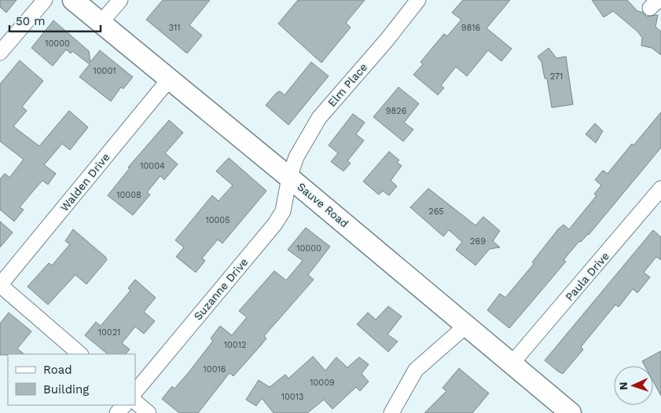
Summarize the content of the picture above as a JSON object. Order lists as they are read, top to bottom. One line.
{"streets":{"street":["Elm Place","Walden Drive","Sauve Road","Paula Drive","Suzanne Drive"]},"crossings":[["Elm Place","Sauve Road"],["Elm Place","Suzanne Drive"],["Walden Drive","Sauve Road"],["Sauve Road","Paula Drive"],["Sauve Road","Suzanne Drive"]],"house_numbers":["311","9816","10000","10001","271","9826","10004","10008","265","10005","269","10000","10021","10012","10016","10009","10013"],"legend":["Road","Building"],"scale_bar":"50 m","north":"left"}
